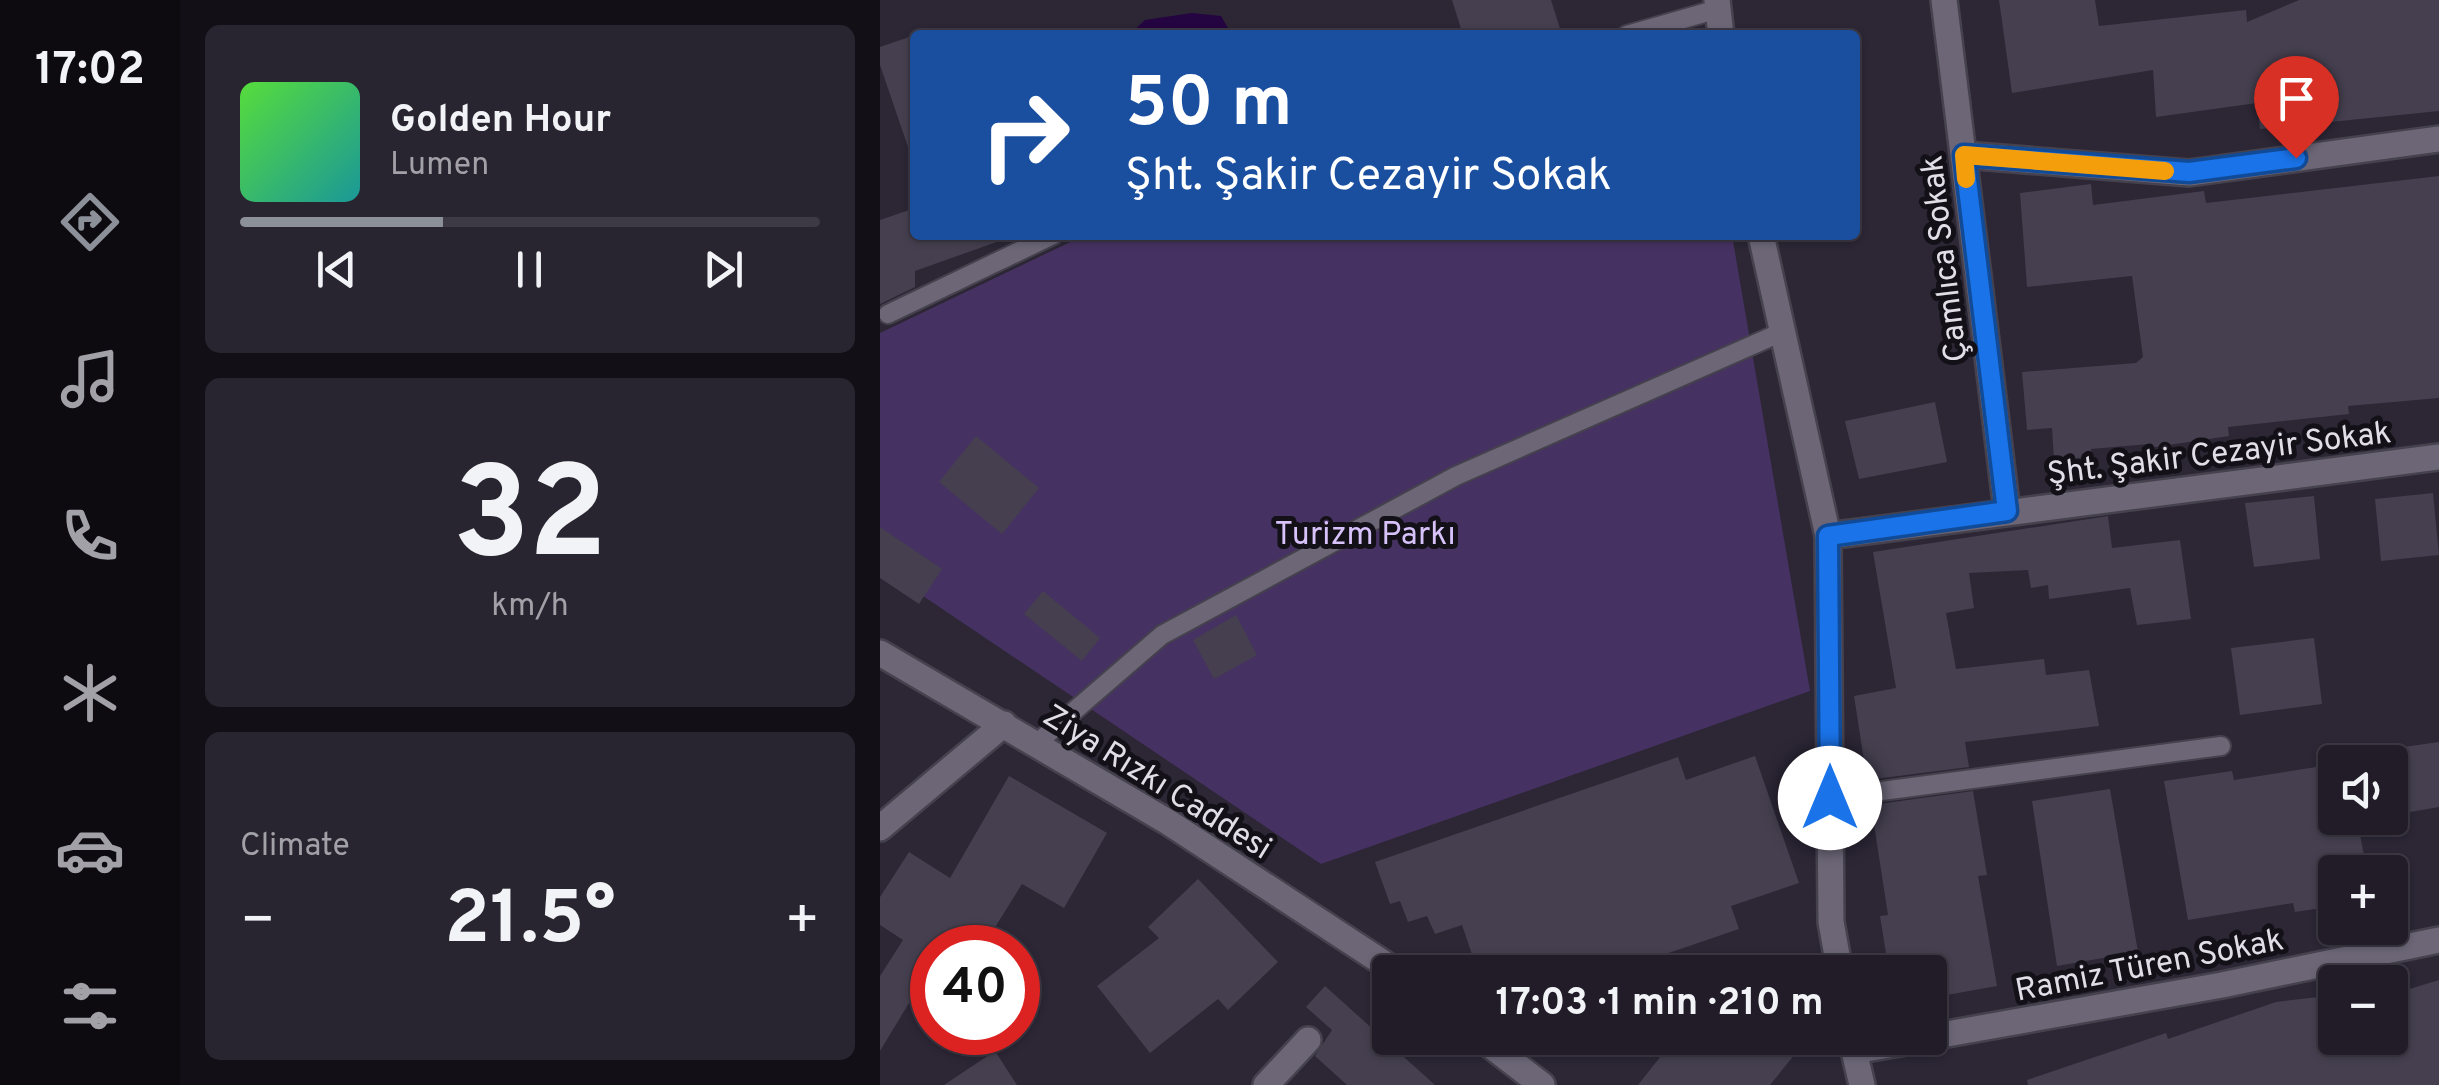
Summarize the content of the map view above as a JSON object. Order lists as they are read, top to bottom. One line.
{"streets":{"street":["Çamlıca Sokak","Şht. Şakir Cezayir Sokak","Ziya Rızkı Caddesi","Ramiz Türen Sokak"]},"crossings":[["Çamlıca Sokak","Şht. Şakir Cezayir Sokak"]],"parks":["Turizm Parkı"],"page":{"tabs":"17:02","turn":["50 m","Şht. Şakir Cezayir Sokak"],"song":["Golden Hour","Lumen"],"tile":[["32","km/h"],"Climate"],"map_buttons":["+","−"],"heat":["−","21.5°","+"],"limit":"40","trip":"17:03 · 1 min · 210 m"}}
